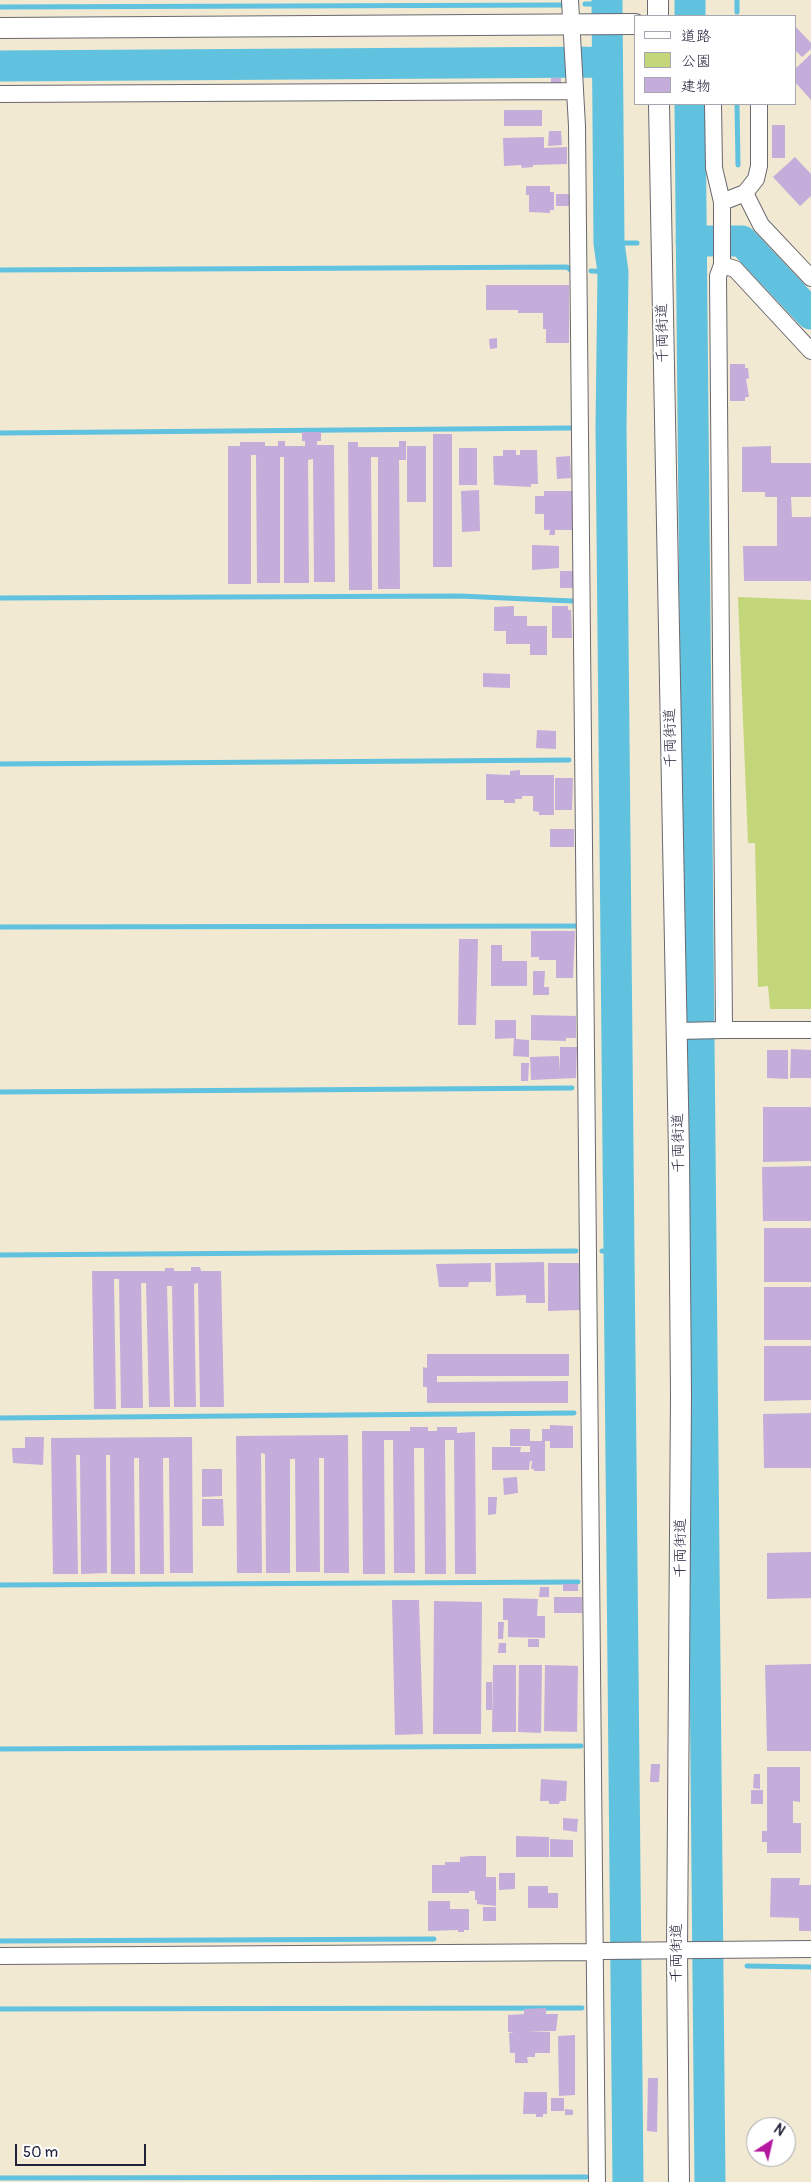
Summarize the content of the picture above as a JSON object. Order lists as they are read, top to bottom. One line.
{"streets":{"street":["千両街道"]},"legend":["道路","公園","建物"],"scale_bar":"50 m","north":"top right"}
